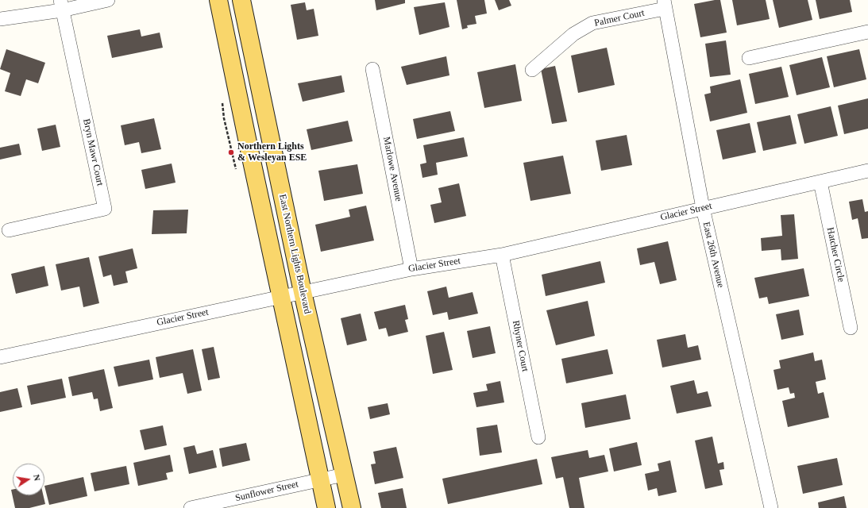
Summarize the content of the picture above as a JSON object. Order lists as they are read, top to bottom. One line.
{"streets":{"main road":["East Northern Lights Boulevard"],"street":["Palmer Court","Bryn Mawr Court","Marlowe Avenue","Glacier Street","East 26th Avenue","Hatcher Circle","Rhyner Court","Sunflower Street"]},"crossings":[["Palmer Court","East 26th Avenue"],["Marlowe Avenue","Glacier Street"],["Glacier Street","East Northern Lights Boulevard"],["Glacier Street","East 26th Avenue"],["Glacier Street","Hatcher Circle"],["Glacier Street","Rhyner Court"],["East Northern Lights Boulevard","Sunflower Street"]],"places":["Northern Lights & Wesleyan ESE"],"north":"right"}
